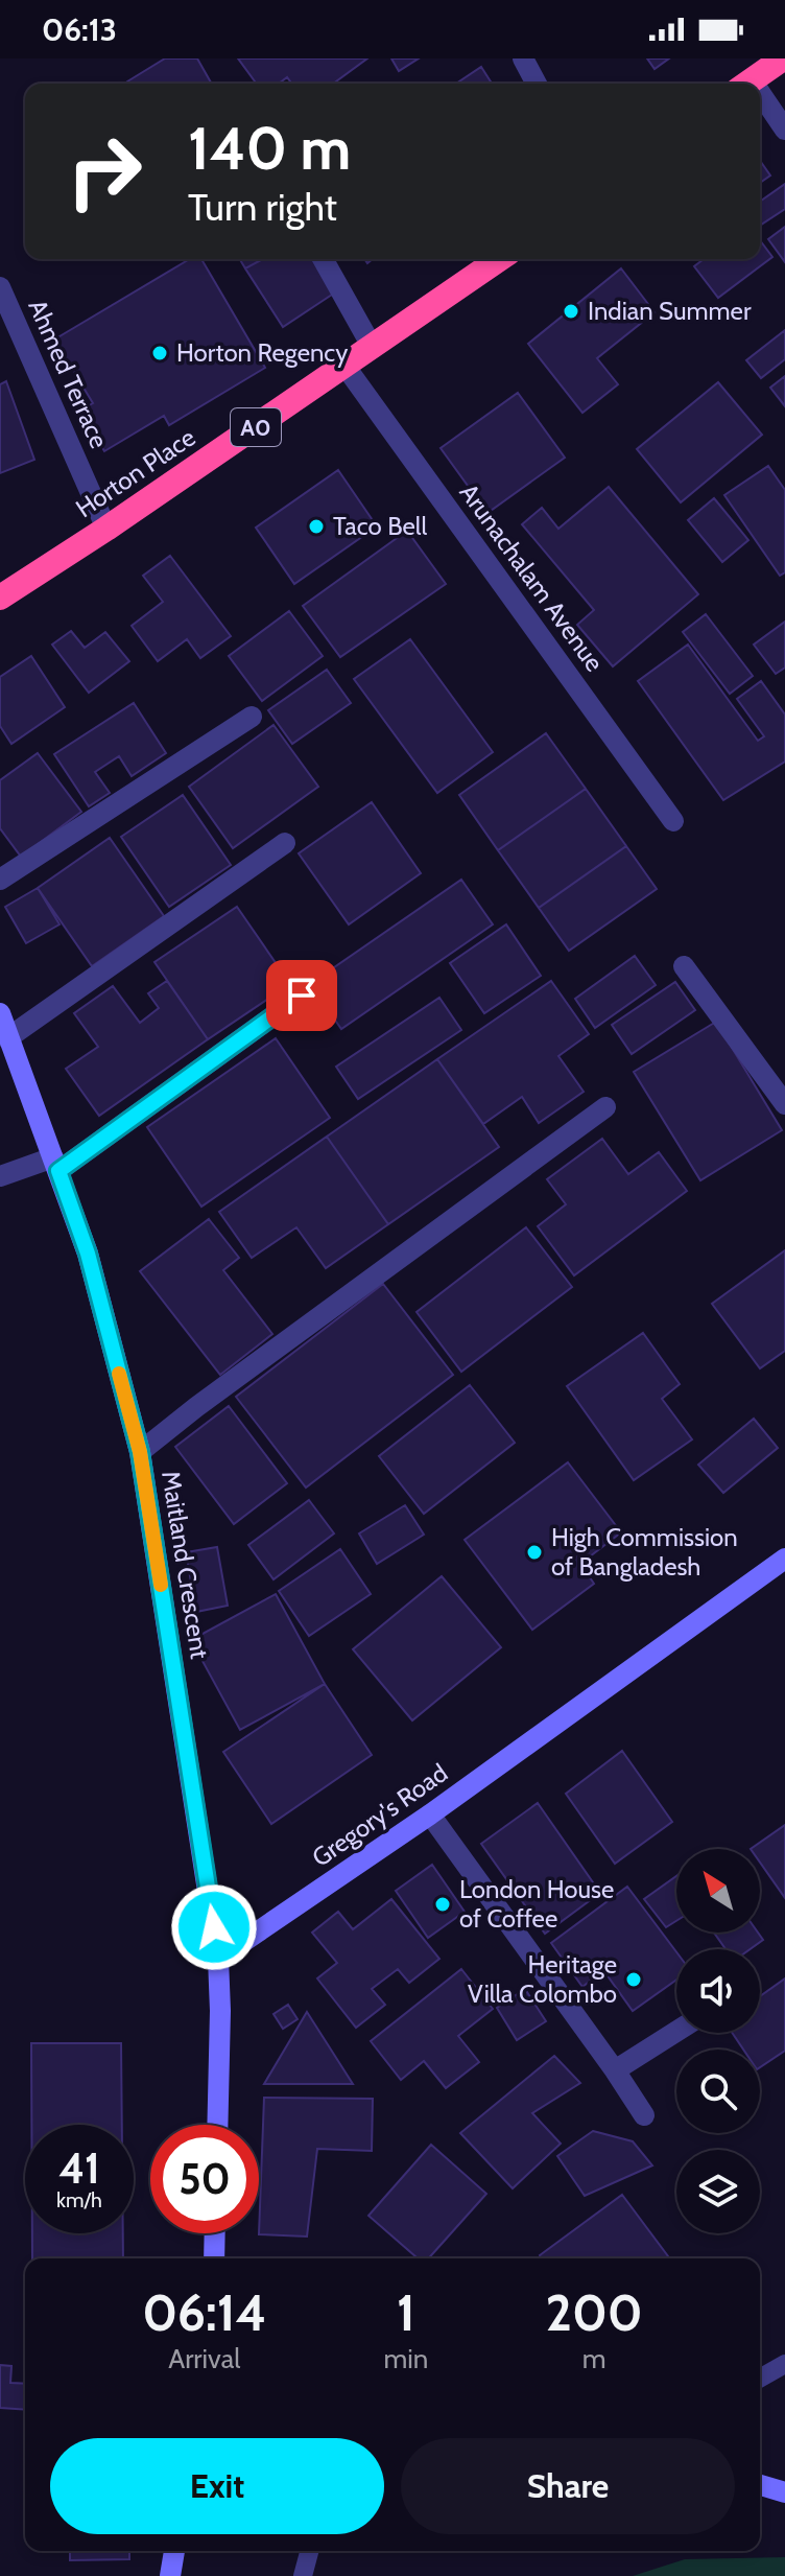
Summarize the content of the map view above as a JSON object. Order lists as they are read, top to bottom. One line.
{"streets":{"highway":["A0","Horton Place"],"main road":["Maitland Crescent","Gregory's Road"],"street":["Ahmed Terrace","Arunachalam Avenue"]},"crossings":[["Ahmed Terrace","Horton Place"],["Horton Place","Arunachalam Avenue"],["Maitland Crescent","Gregory's Road"]],"places":["Indian Summer","Horton Regency","Taco Bell","High Commission of Bangladesh","London House of Coffee","Heritage Villa Colombo"],"north":"top left","page":{"status":"06:13","turn":["140 m","Turn right"],"speed":"41 km/h","limit":"50","eta":["06:14","Arrival","1","min","200","m"],"buttons":["Exit","Share"]}}
